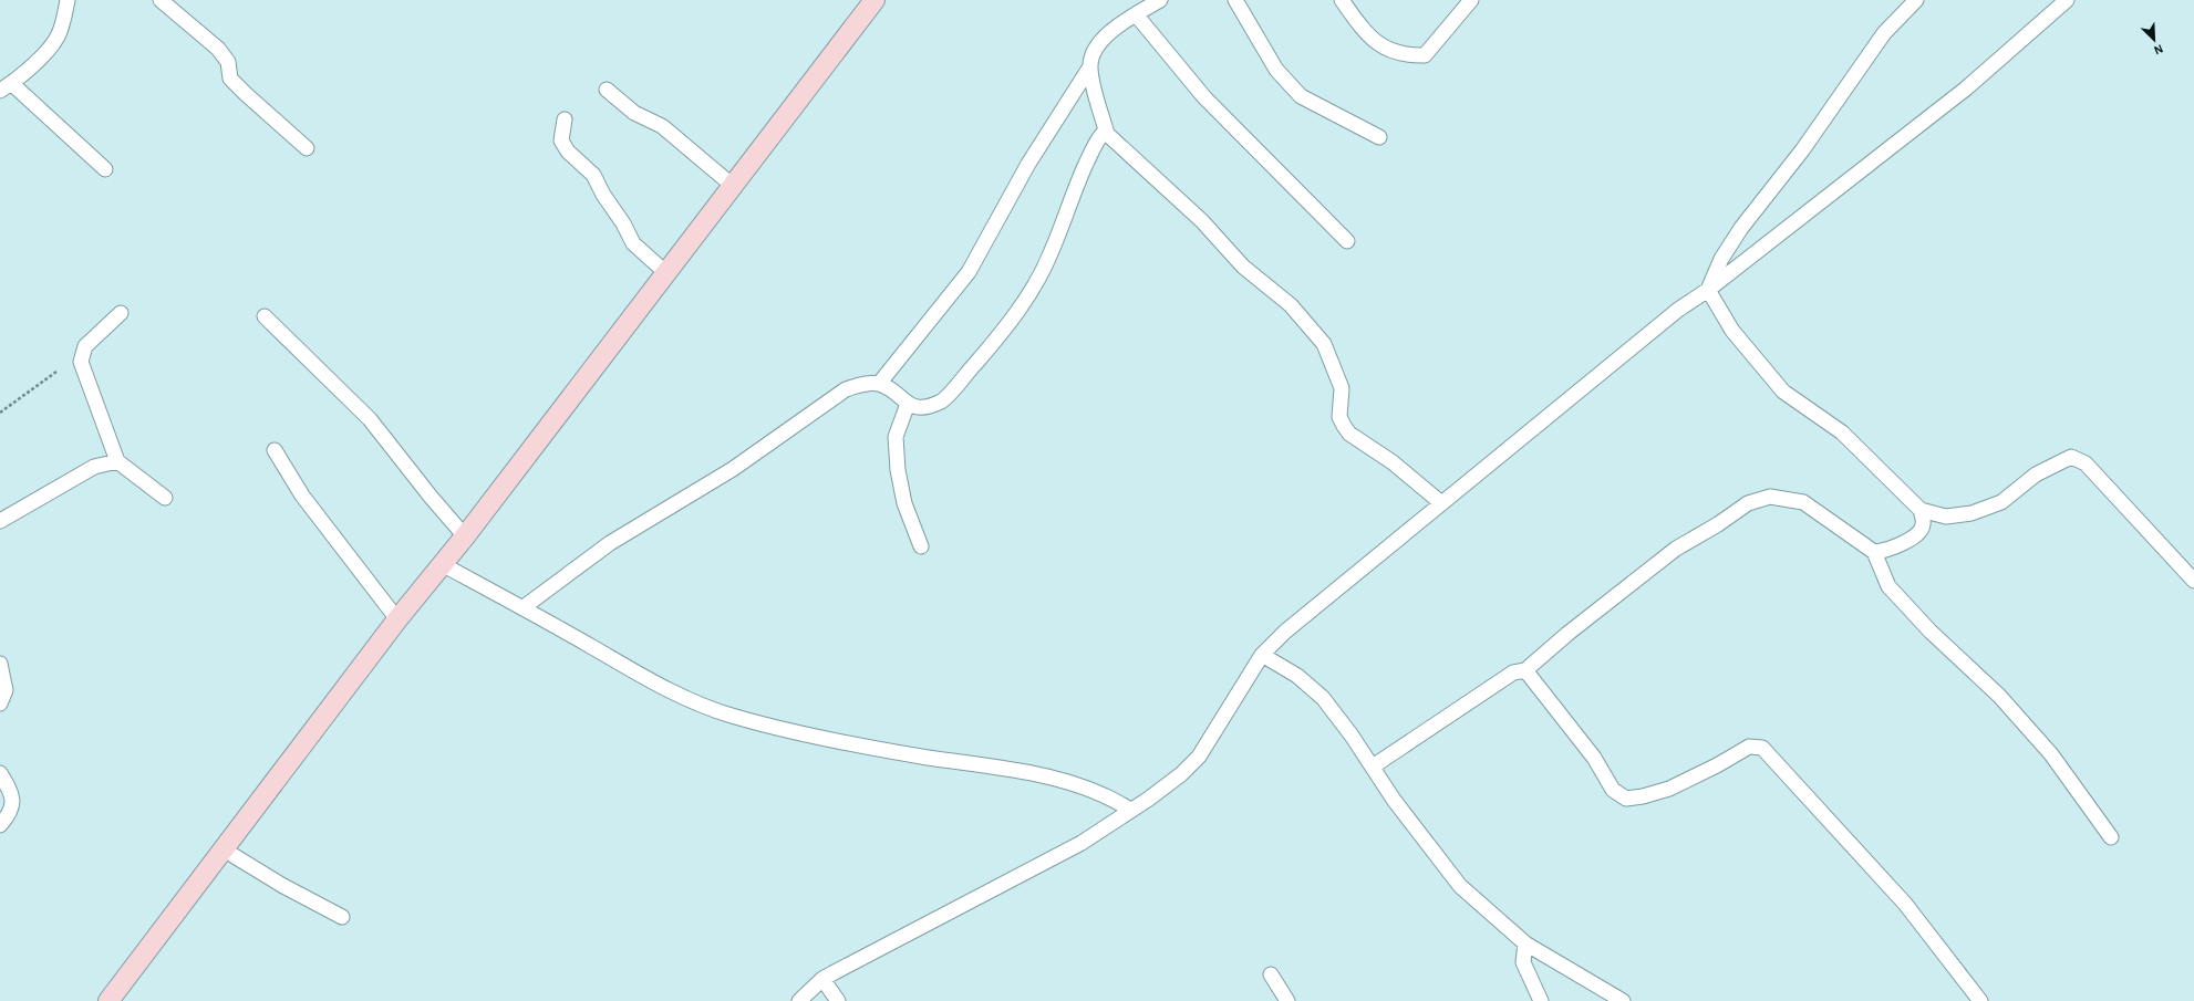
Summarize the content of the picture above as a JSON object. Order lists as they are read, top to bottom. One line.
{"north":"bottom right"}
